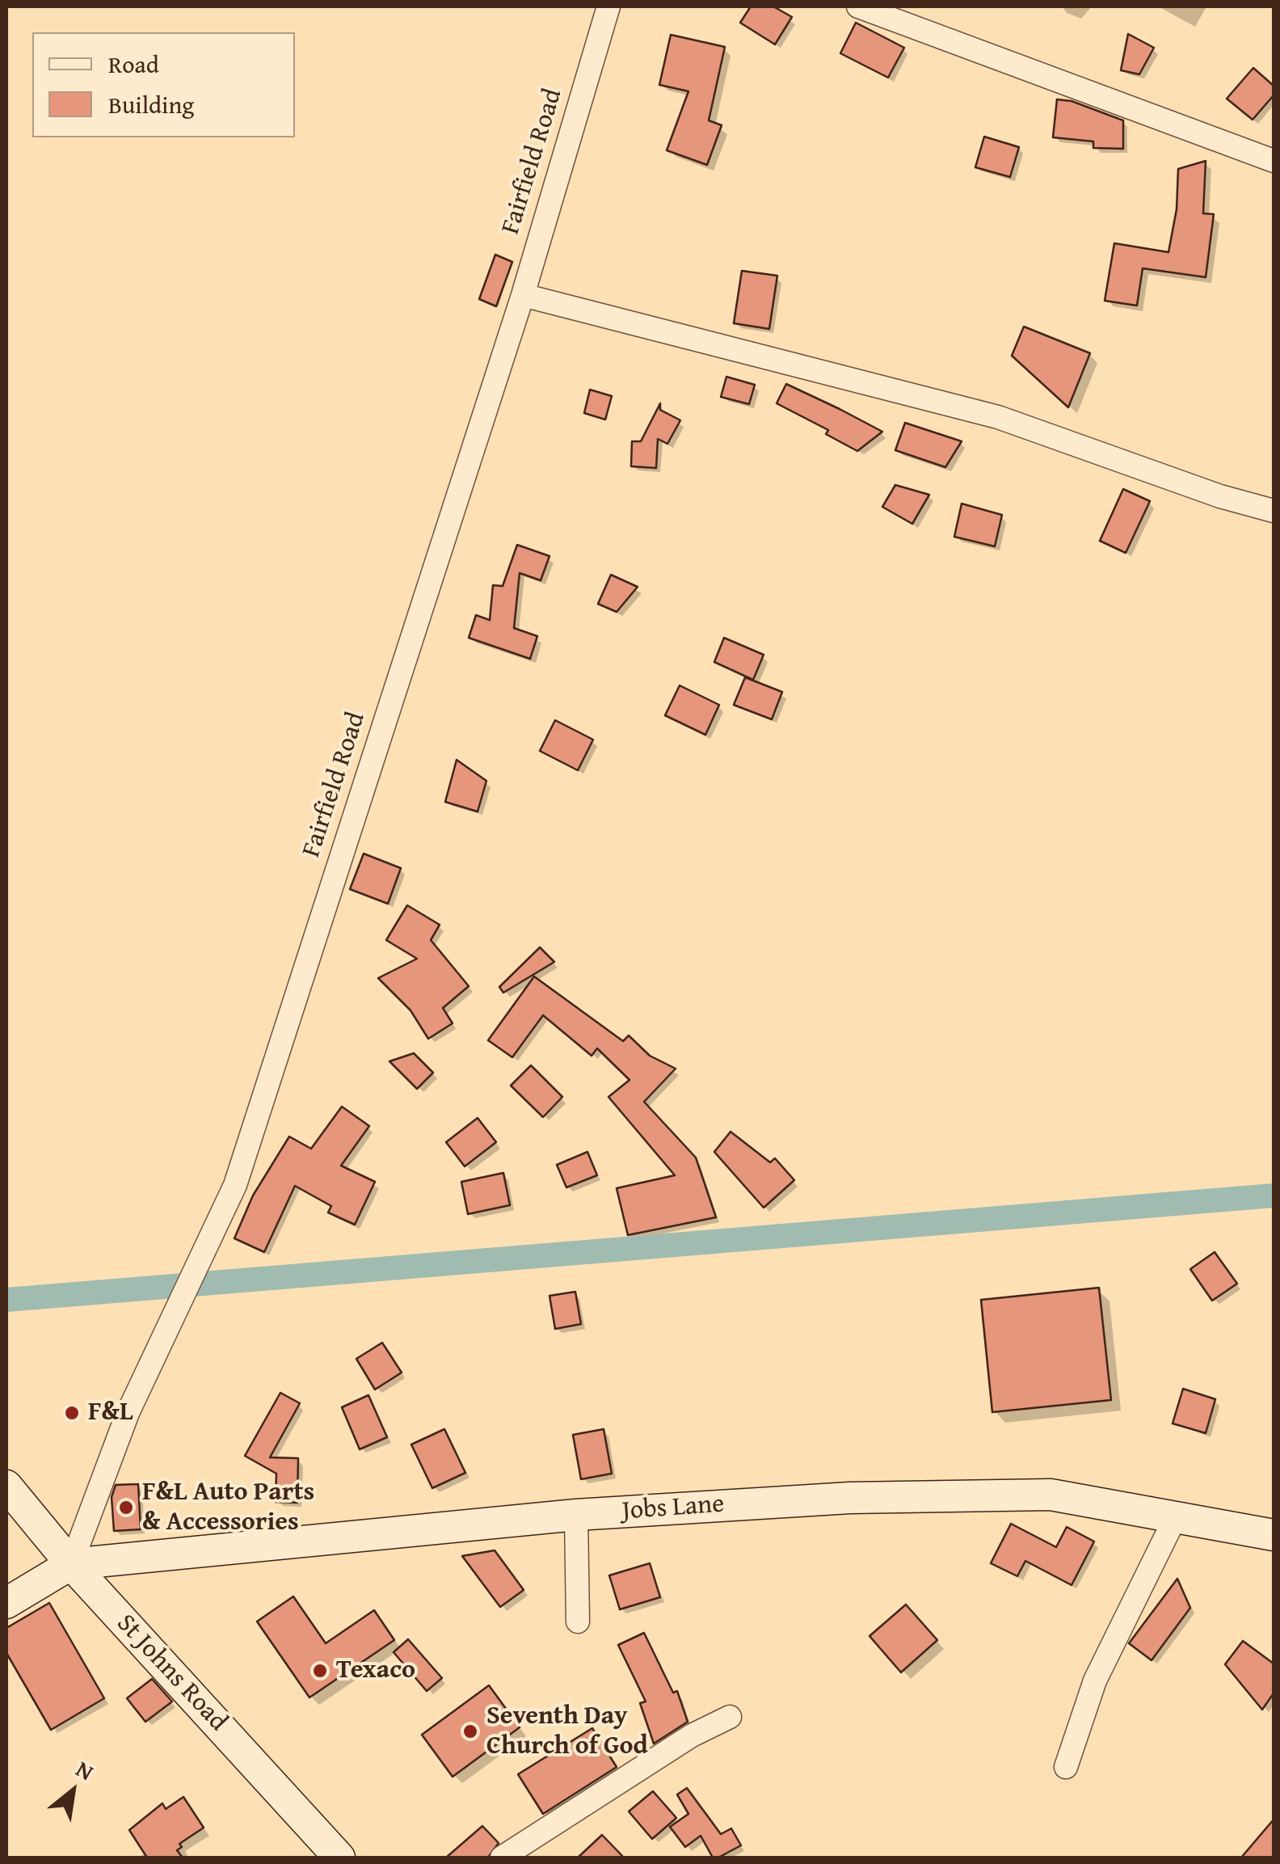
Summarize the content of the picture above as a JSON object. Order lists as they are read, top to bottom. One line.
{"streets":{"street":["Fairfield Road","Jobs Lane","St Johns Road"]},"crossings":[["Fairfield Road","Jobs Lane"],["Fairfield Road","St Johns Road"],["Jobs Lane","St Johns Road"]],"places":["F&L","F&L Auto Parts & Accessories","Texaco","Seventh Day Church of God"],"legend":["Road","Building"],"north":"top right"}
